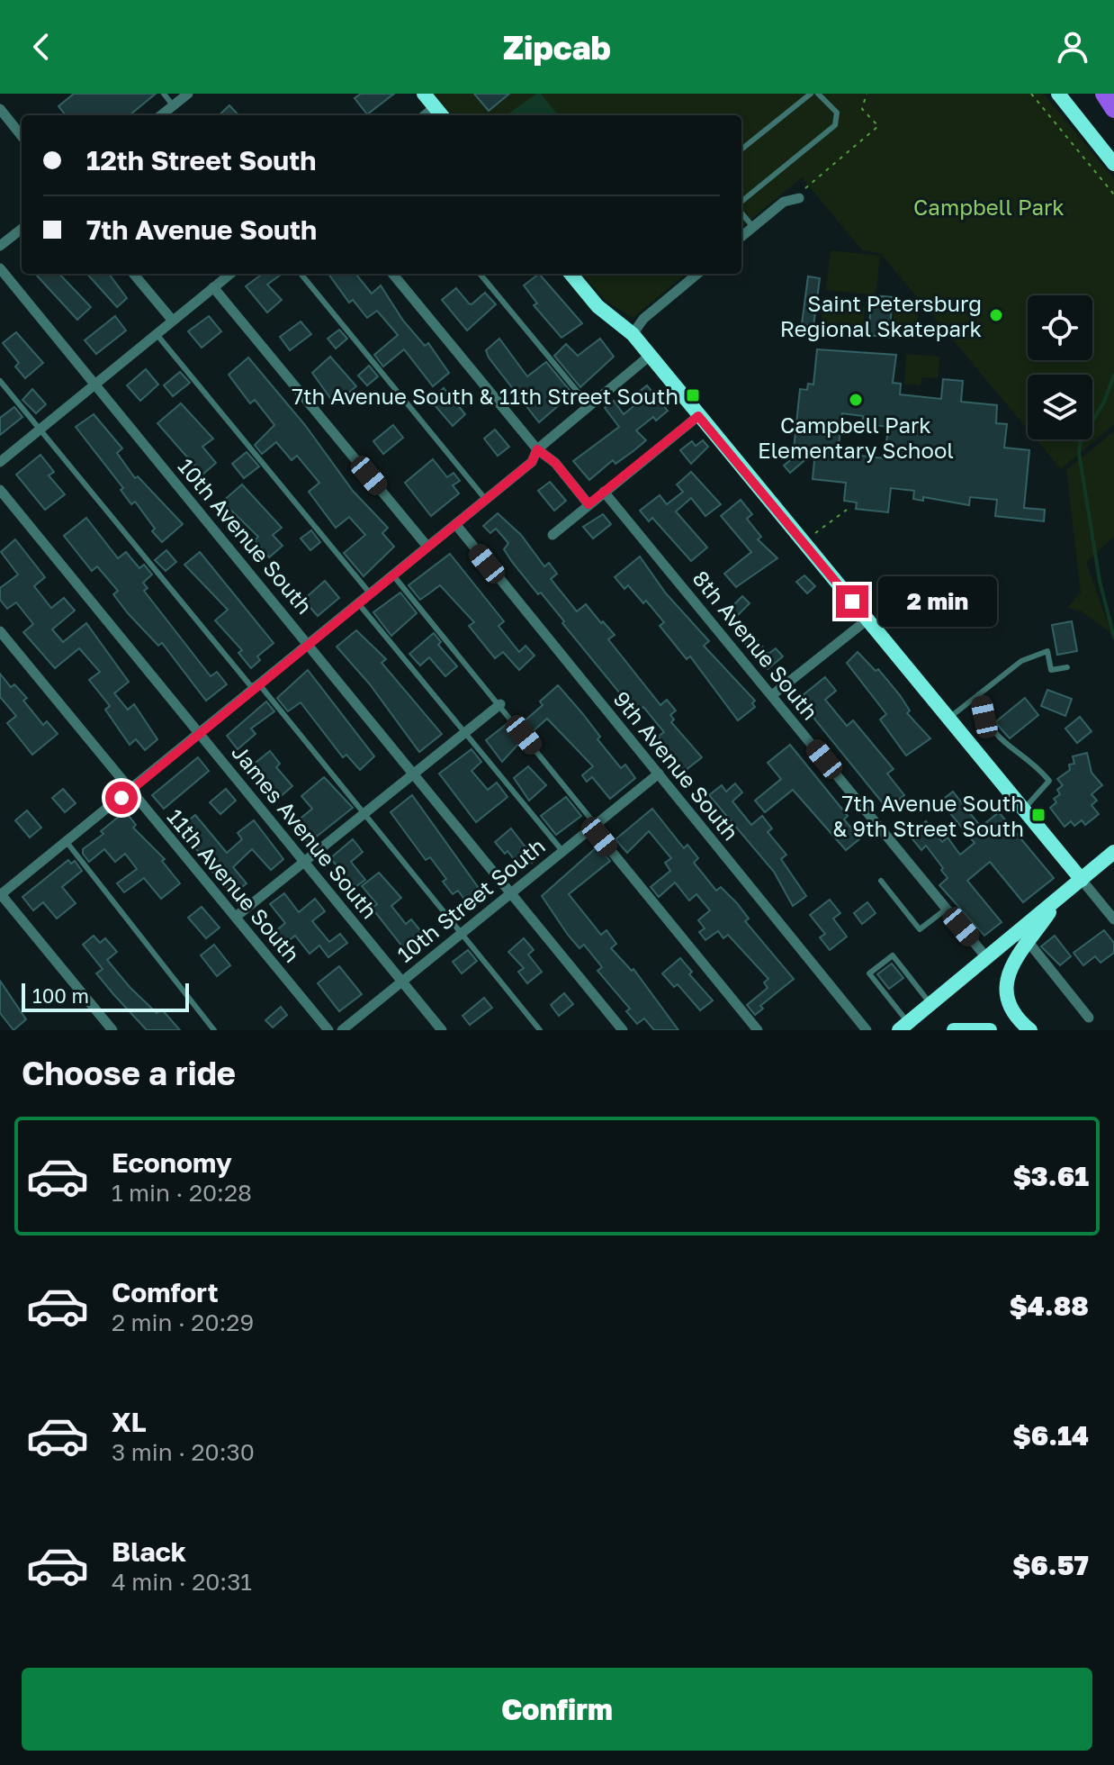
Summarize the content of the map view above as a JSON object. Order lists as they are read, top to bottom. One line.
{"streets":{"street":["10th Avenue South","8th Avenue South","9th Avenue South","James Avenue South","11th Avenue South","10th Street South"]},"crossings":[["10th Avenue South","10th Street South"],["9th Avenue South","10th Street South"],["James Avenue South","10th Street South"]],"parks":["Campbell Park"],"places":{"other":["Saint Petersburg Regional Skatepark","Campbell Park Elementary School"],"transit":["7th Avenue South & 11th Street South","7th Avenue South & 9th Street South"]},"scale_bar":"100 m","page":{"header":"Zipcab","banner":["12th Street South","7th Avenue South"],"bubble":"2 min","scale":"100 m","heading":"Choose a ride","list":[{"name":"Economy","note":"1 min · 20:28","value":"$3.61"},{"name":"Comfort","note":"2 min · 20:29","value":"$4.88"},{"name":"XL","note":"3 min · 20:30","value":"$6.14"},{"name":"Black","note":"4 min · 20:31","value":"$6.57"}],"buttons":"Confirm"}}
